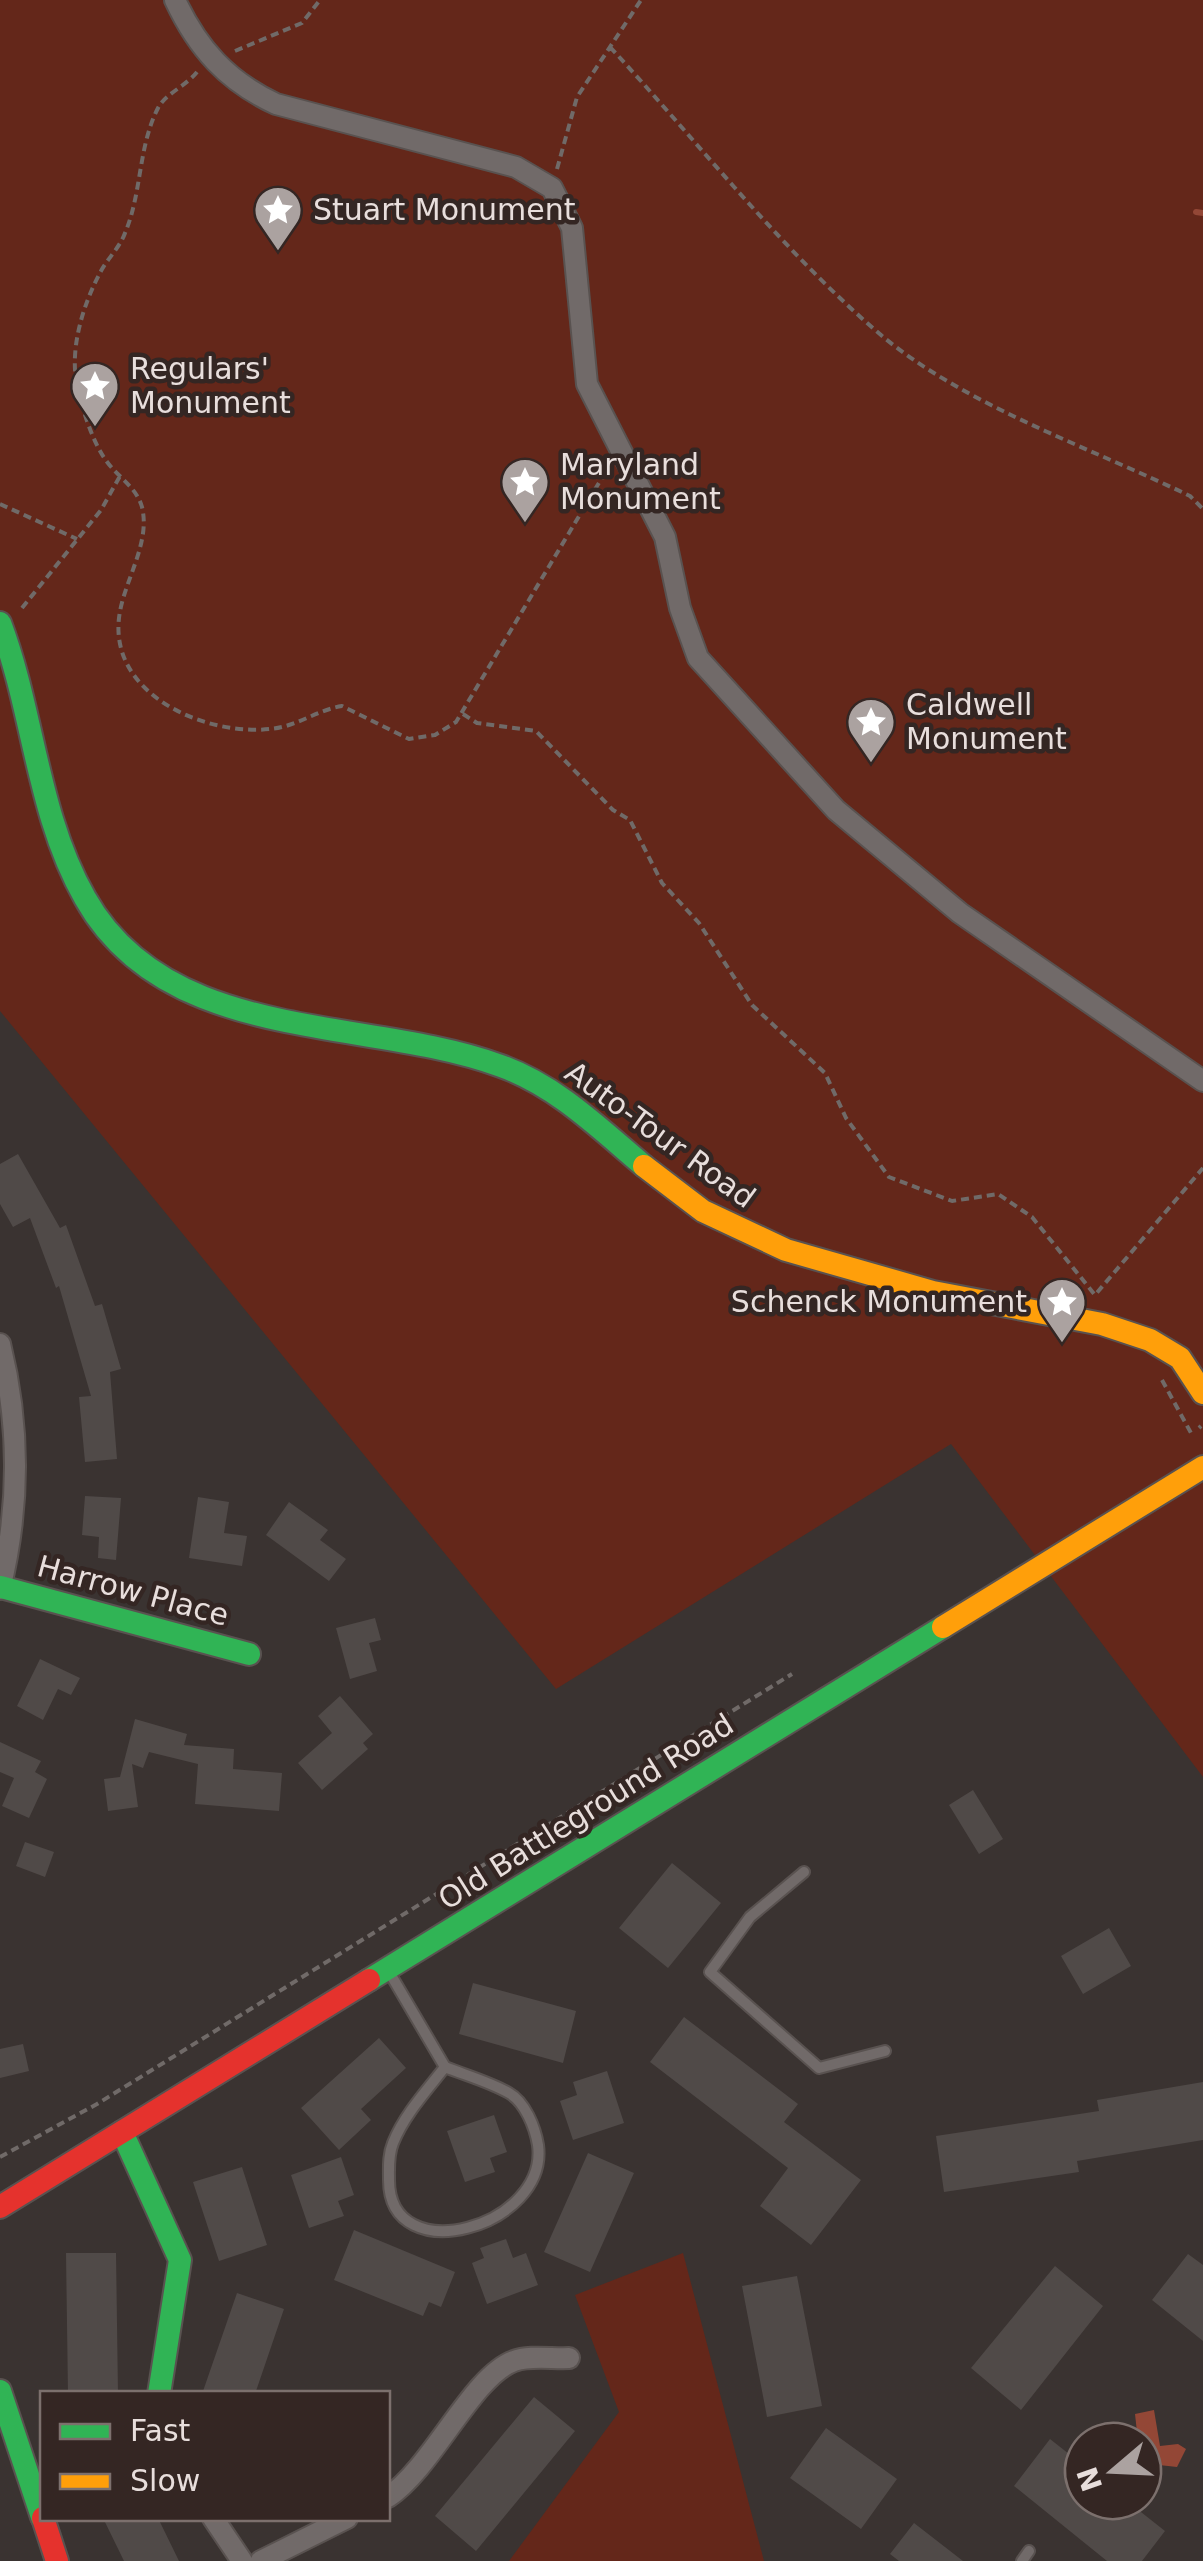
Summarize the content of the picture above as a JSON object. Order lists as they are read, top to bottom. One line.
{"streets":{"street":["Auto-Tour Road","Harrow Place","Old Battleground Road"]},"places":{"place":["Stuart Monument","Regulars' Monument","Maryland Monument","Caldwell Monument","Schenck Monument"]},"legend":["Fast","Slow"],"north":"left"}
